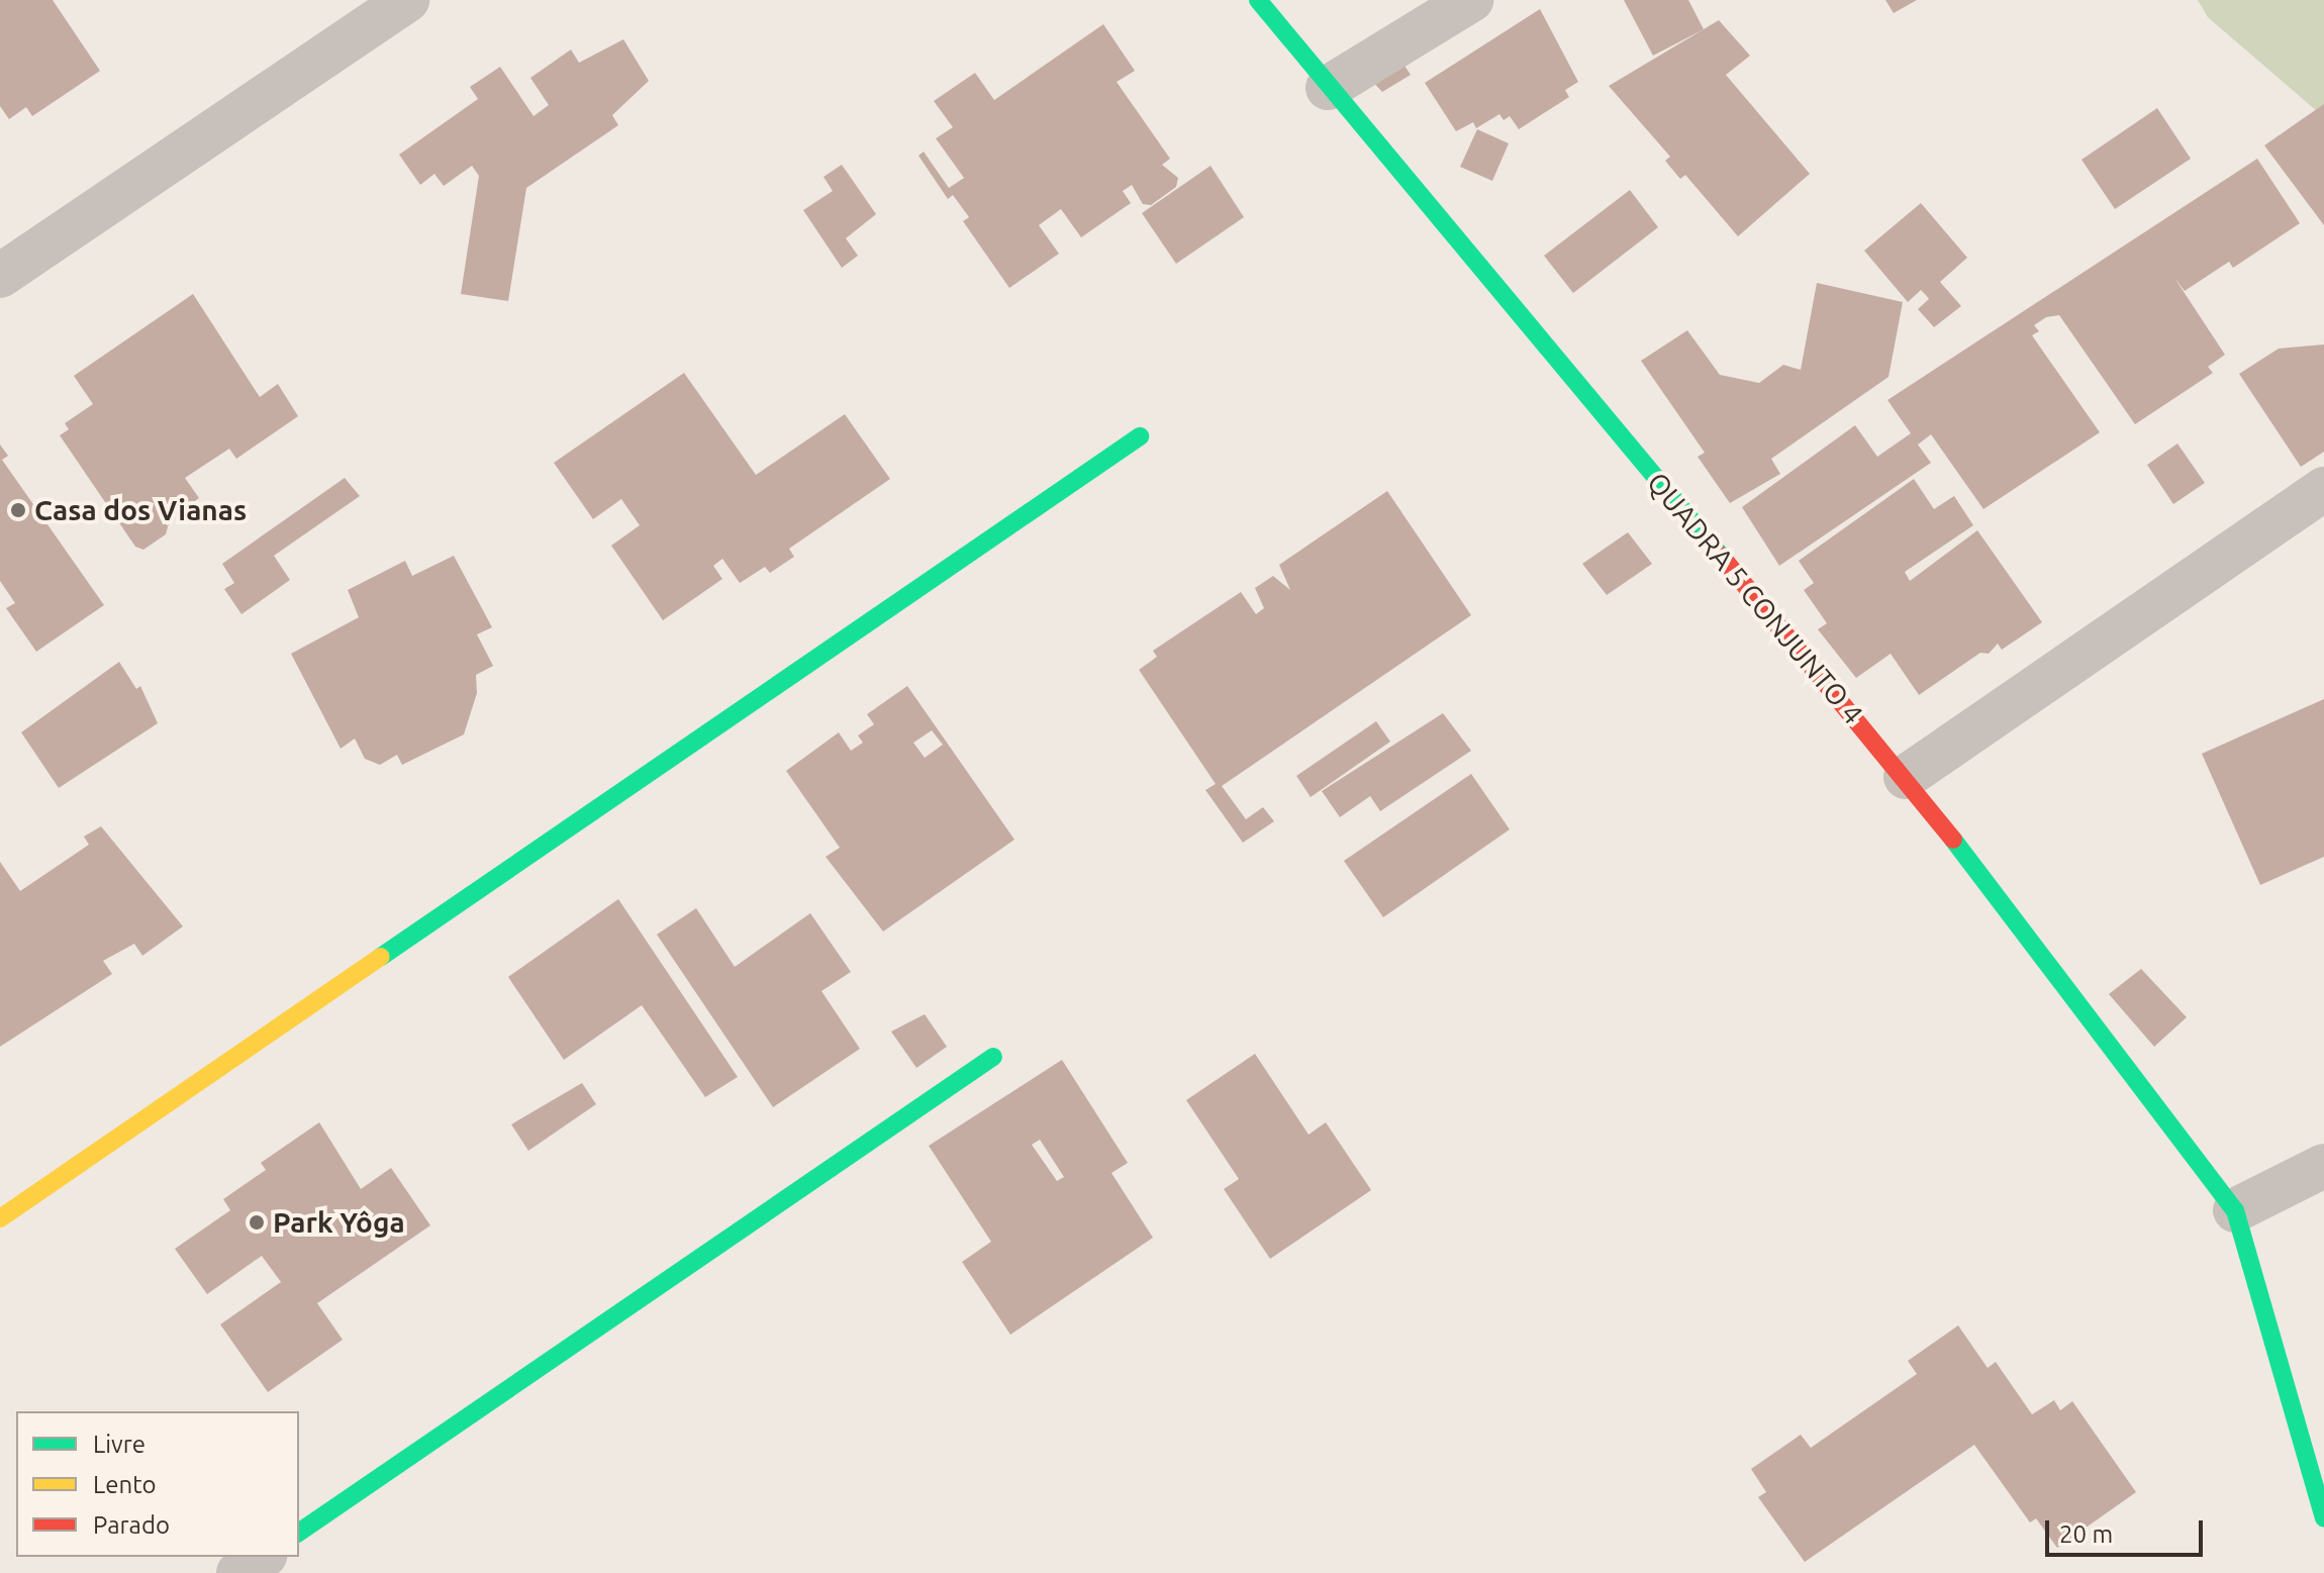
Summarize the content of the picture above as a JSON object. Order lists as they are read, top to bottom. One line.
{"streets":{"street":["QUADRA 5 CONJUNTO 4"]},"places":["Casa dos Vianas","Park Yôga"],"legend":["Livre","Lento","Parado"],"scale_bar":"20 m"}
